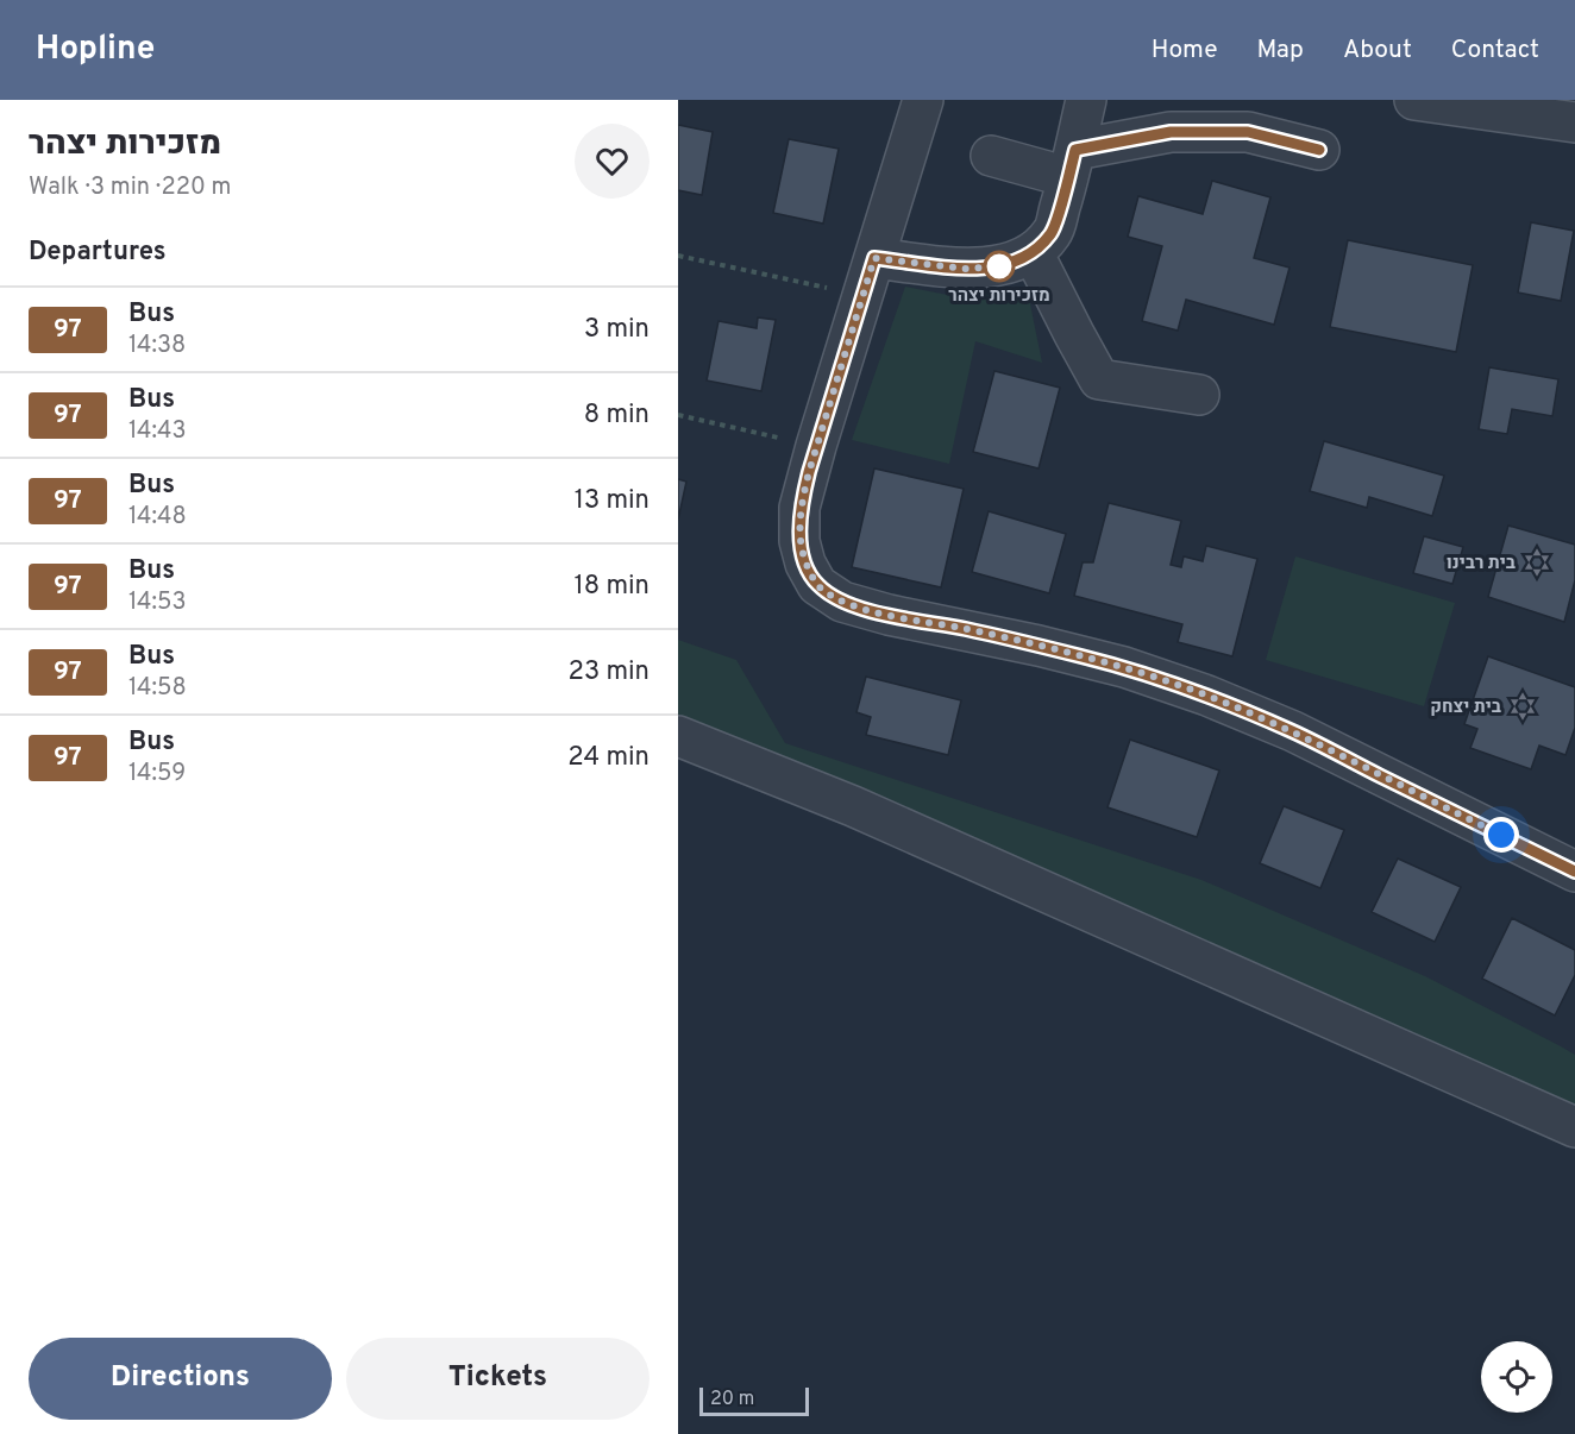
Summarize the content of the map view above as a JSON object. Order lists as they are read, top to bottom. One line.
{"places":{"other":["מזכירות יצהר"],"synagogue":["בית רבינו","בית יצחק"]},"lines":["bus line 97"],"scale_bar":"20 m","page":{"header":"Hopline","nav":["Home","Map","About","Contact"],"heading":[["מזכירות יצהר","Walk · 3 min · 220 m"],"Departures"],"list":[{"mark":"97","name":"Bus","note":"14:38","value":"3 min"},{"mark":"97","name":"Bus","note":"14:43","value":"8 min"},{"mark":"97","name":"Bus","note":"14:48","value":"13 min"},{"mark":"97","name":"Bus","note":"14:53","value":"18 min"},{"mark":"97","name":"Bus","note":"14:58","value":"23 min"},{"mark":"97","name":"Bus","note":"14:59","value":"24 min"}],"buttons":["Directions","Tickets"],"scale":"20 m"}}
